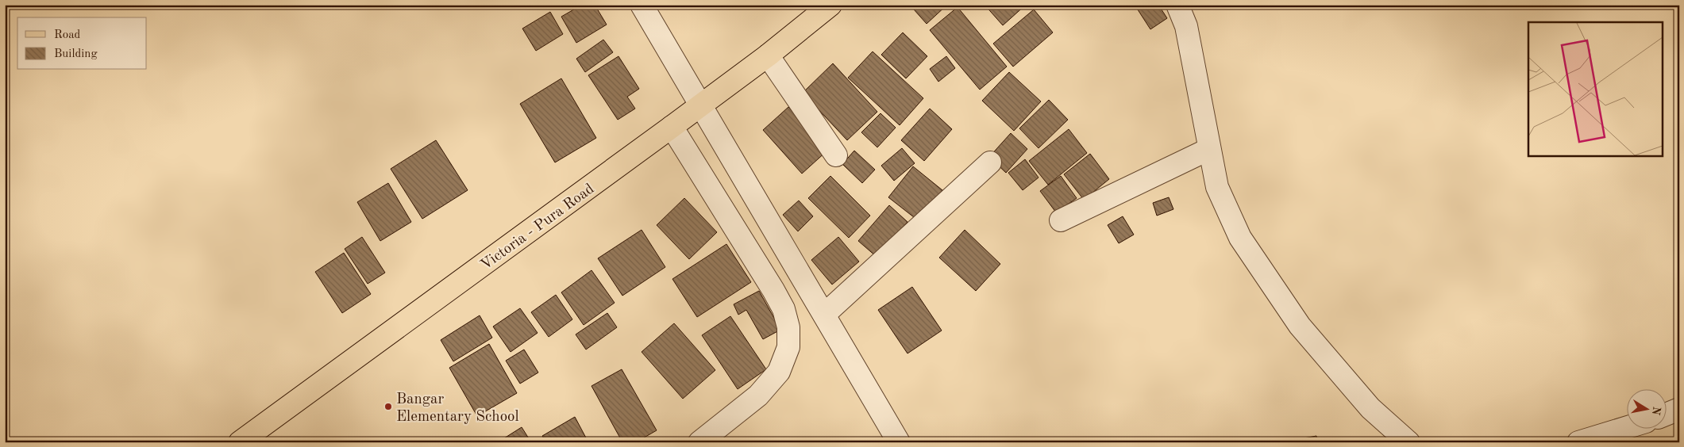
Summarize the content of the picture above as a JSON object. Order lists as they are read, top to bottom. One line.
{"streets":{"main road":["Victoria - Pura Road"]},"places":["Bangar Elementary School"],"legend":["Road","Building"],"north":"right"}
